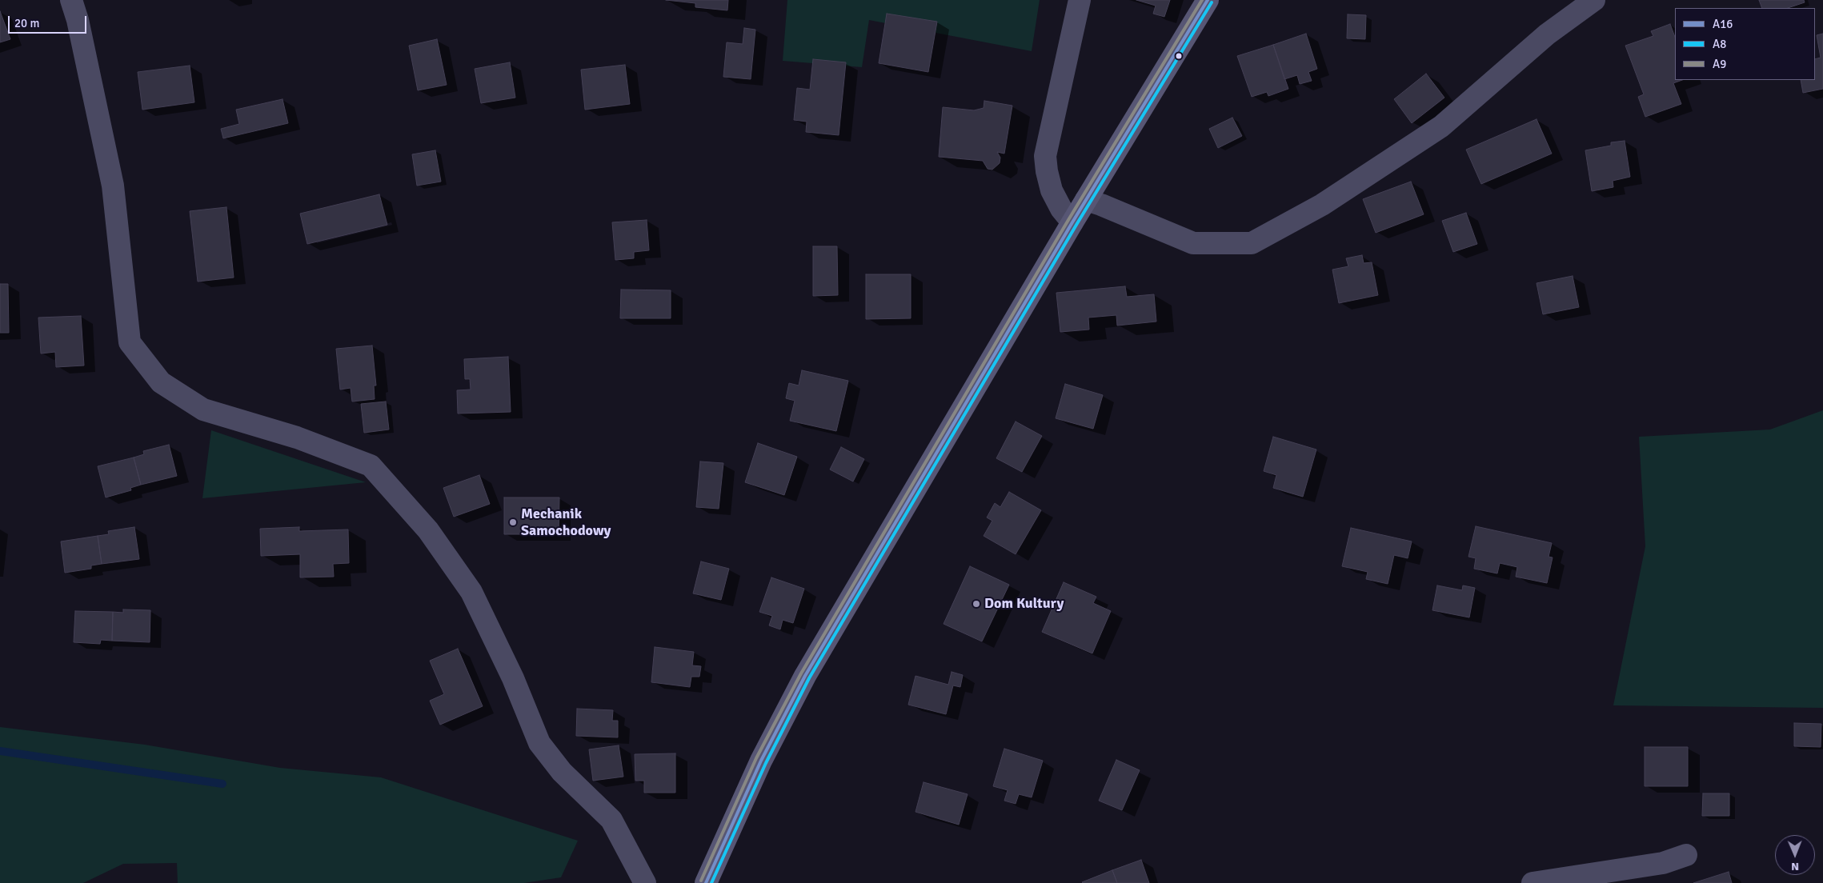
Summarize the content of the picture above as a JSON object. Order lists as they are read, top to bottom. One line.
{"places":["Mechanik Samochodowy","Dom Kultury"],"lines":["transit line A16","transit line A9","transit line A8"],"legend":["A16","A8","A9"],"scale_bar":"20 m","north":"bottom"}
